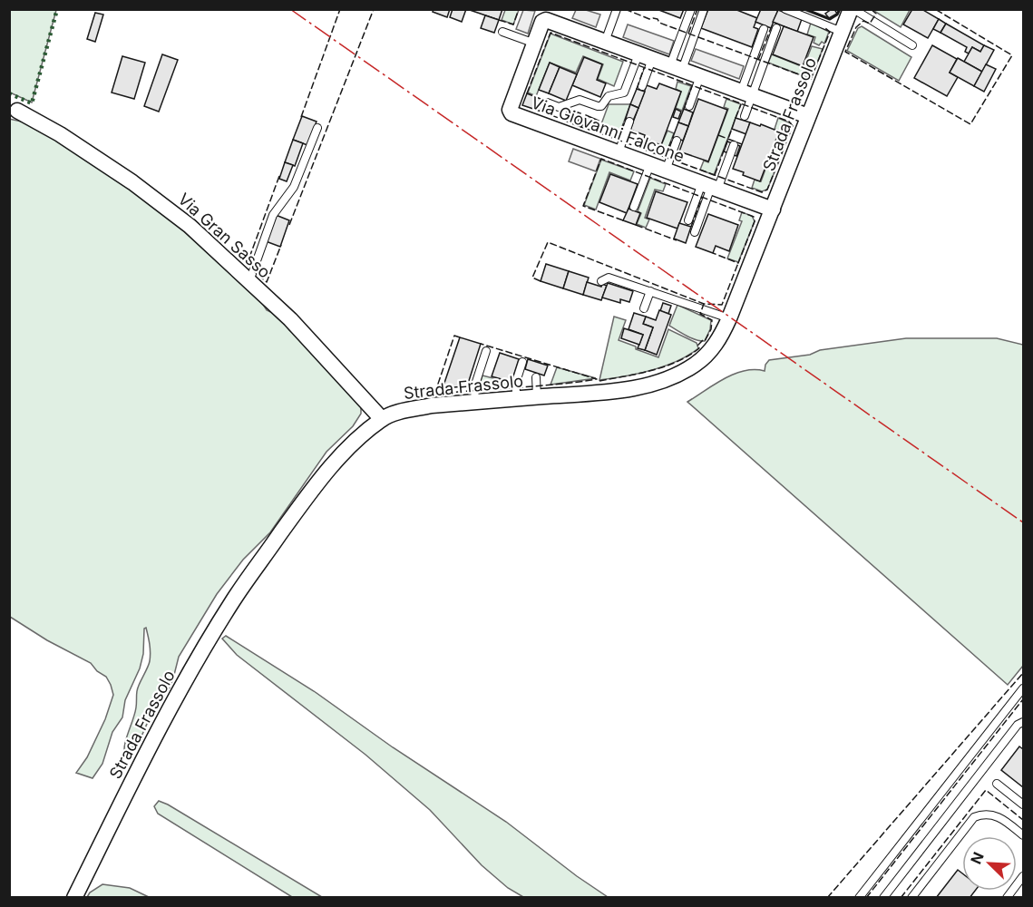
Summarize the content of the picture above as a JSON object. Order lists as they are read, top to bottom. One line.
{"streets":{"street":["Strada Frassolo","Via Giovanni Falcone","Via Gran Sasso"]},"crossings":[["Strada Frassolo","Via Giovanni Falcone"],["Strada Frassolo","Via Gran Sasso"]],"north":"top left"}
